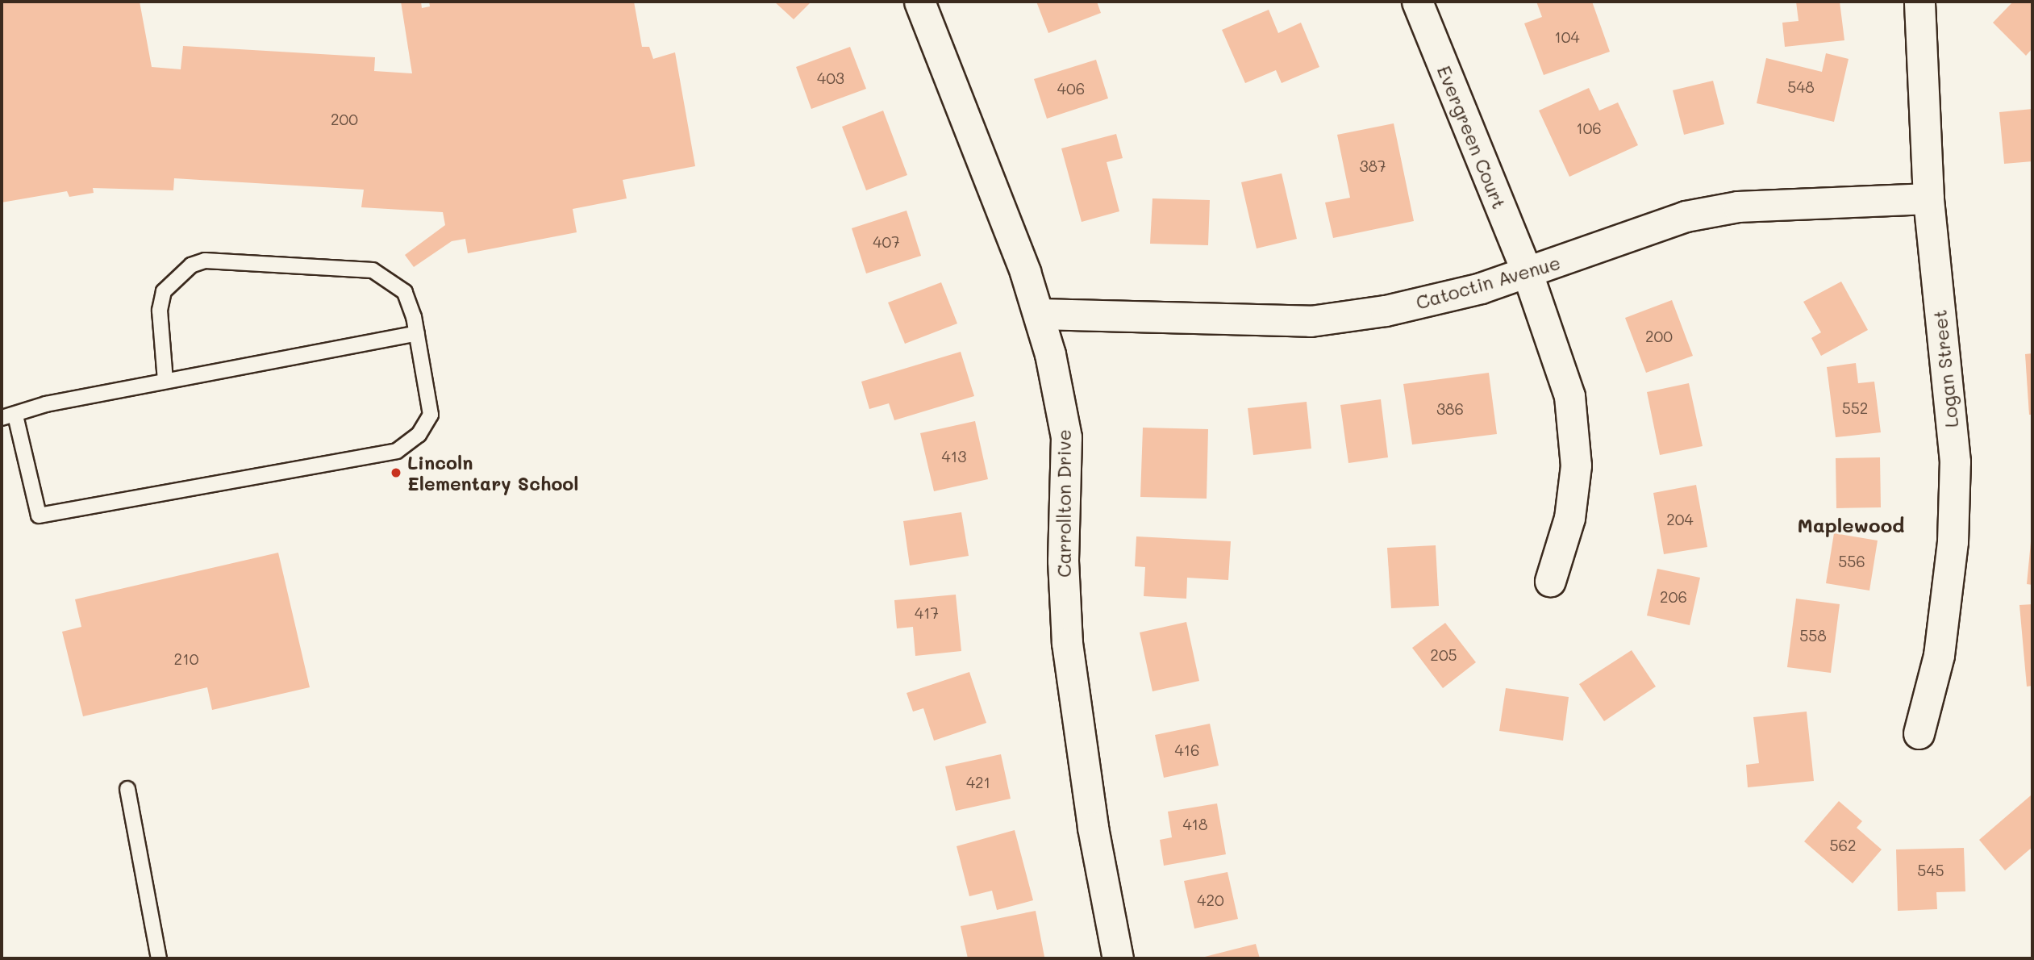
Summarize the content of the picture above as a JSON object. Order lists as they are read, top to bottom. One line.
{"streets":{"street":["Evergreen Court","Catoctin Avenue","Logan Street","Carrollton Drive"]},"crossings":[["Evergreen Court","Catoctin Avenue"],["Catoctin Avenue","Logan Street"],["Catoctin Avenue","Carrollton Drive"]],"districts":["Maplewood"],"places":["Lincoln Elementary School"],"house_numbers":["104","403","548","406","200","106","387","407","200","552","386","413","204","556","206","417","558","205","210","416","421","418","562","545","420"]}
